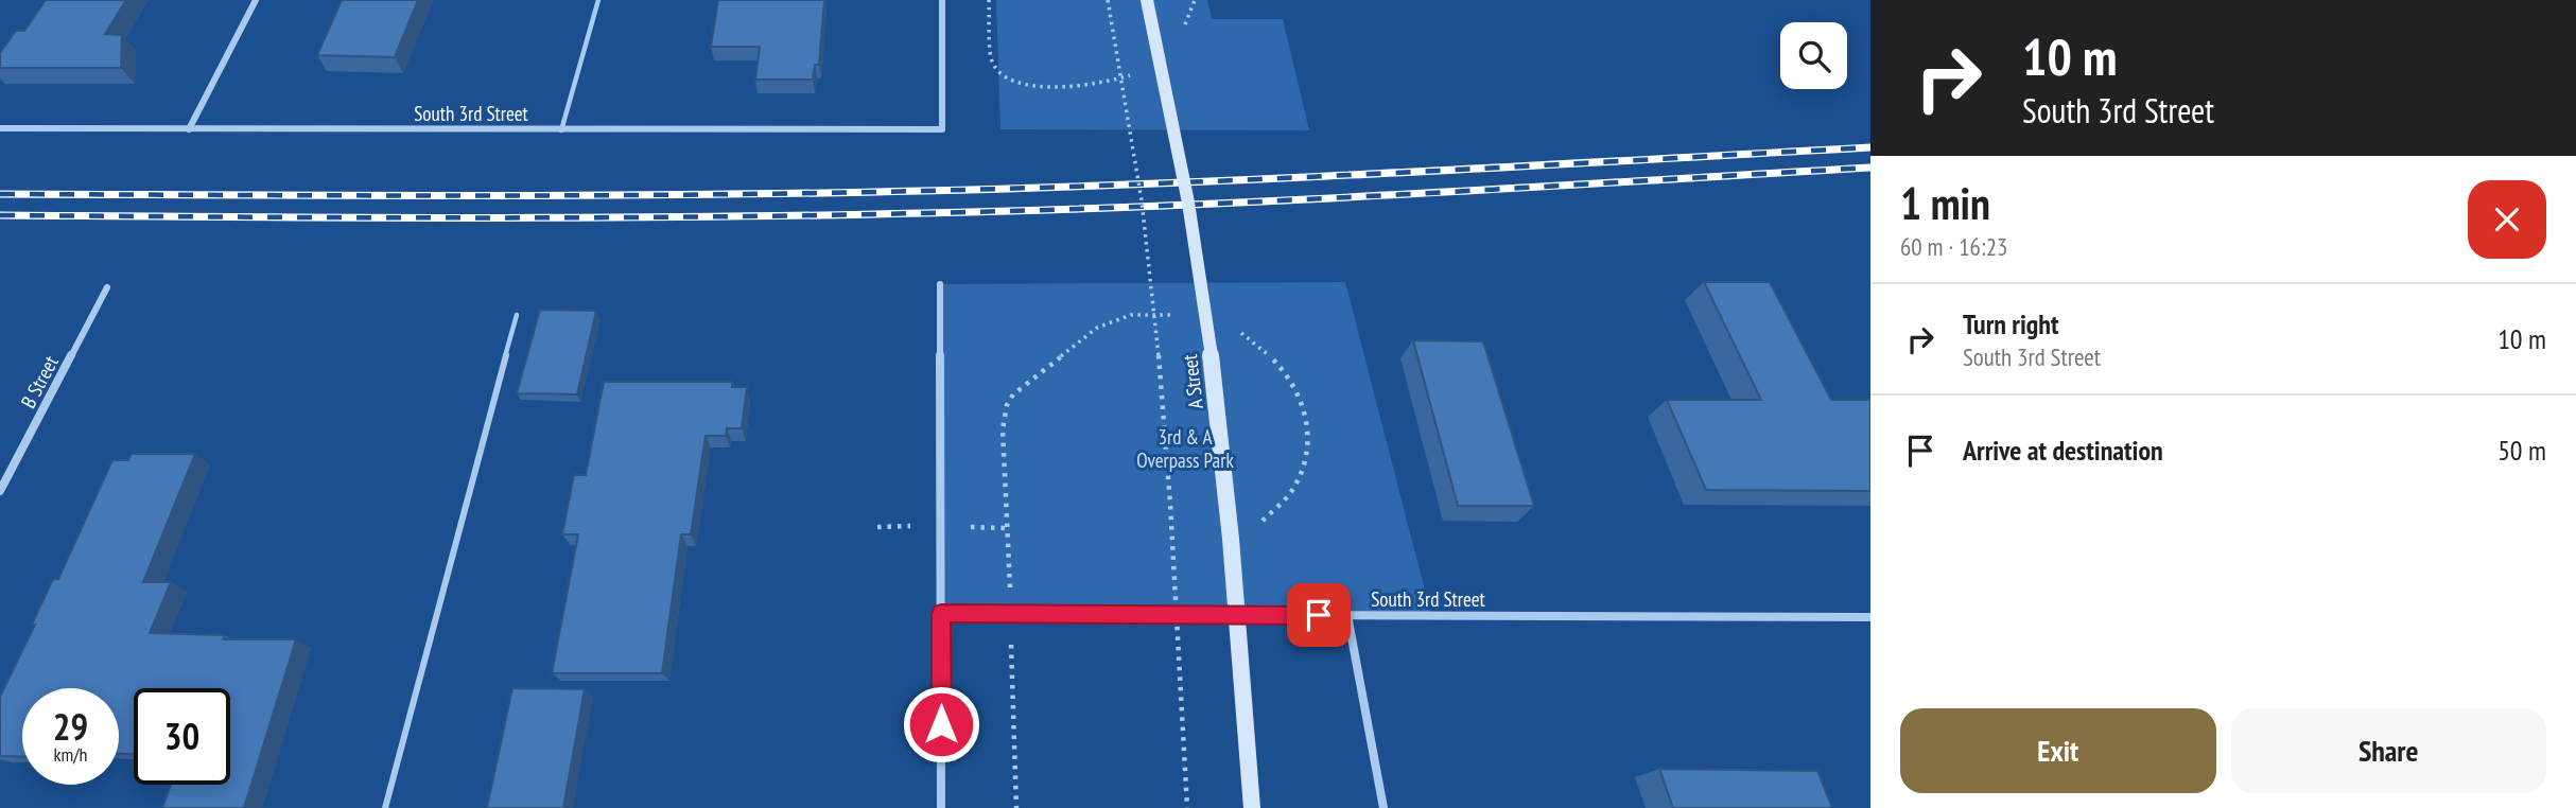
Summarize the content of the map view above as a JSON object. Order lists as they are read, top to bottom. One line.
{"streets":{"main road":["A Street"],"street":["South 3rd Street","B Street"]},"parks":["3rd & A Overpass Park"],"page":{"turn":["10 m","South 3rd Street"],"heading":["1 min","60 m · 16:23"],"list":[{"name":"Turn right","note":"South 3rd Street","value":"10 m"},{"name":"Arrive at destination","value":"50 m"}],"speed":"29 km/h","limit":"30","buttons":["Exit","Share"]}}
